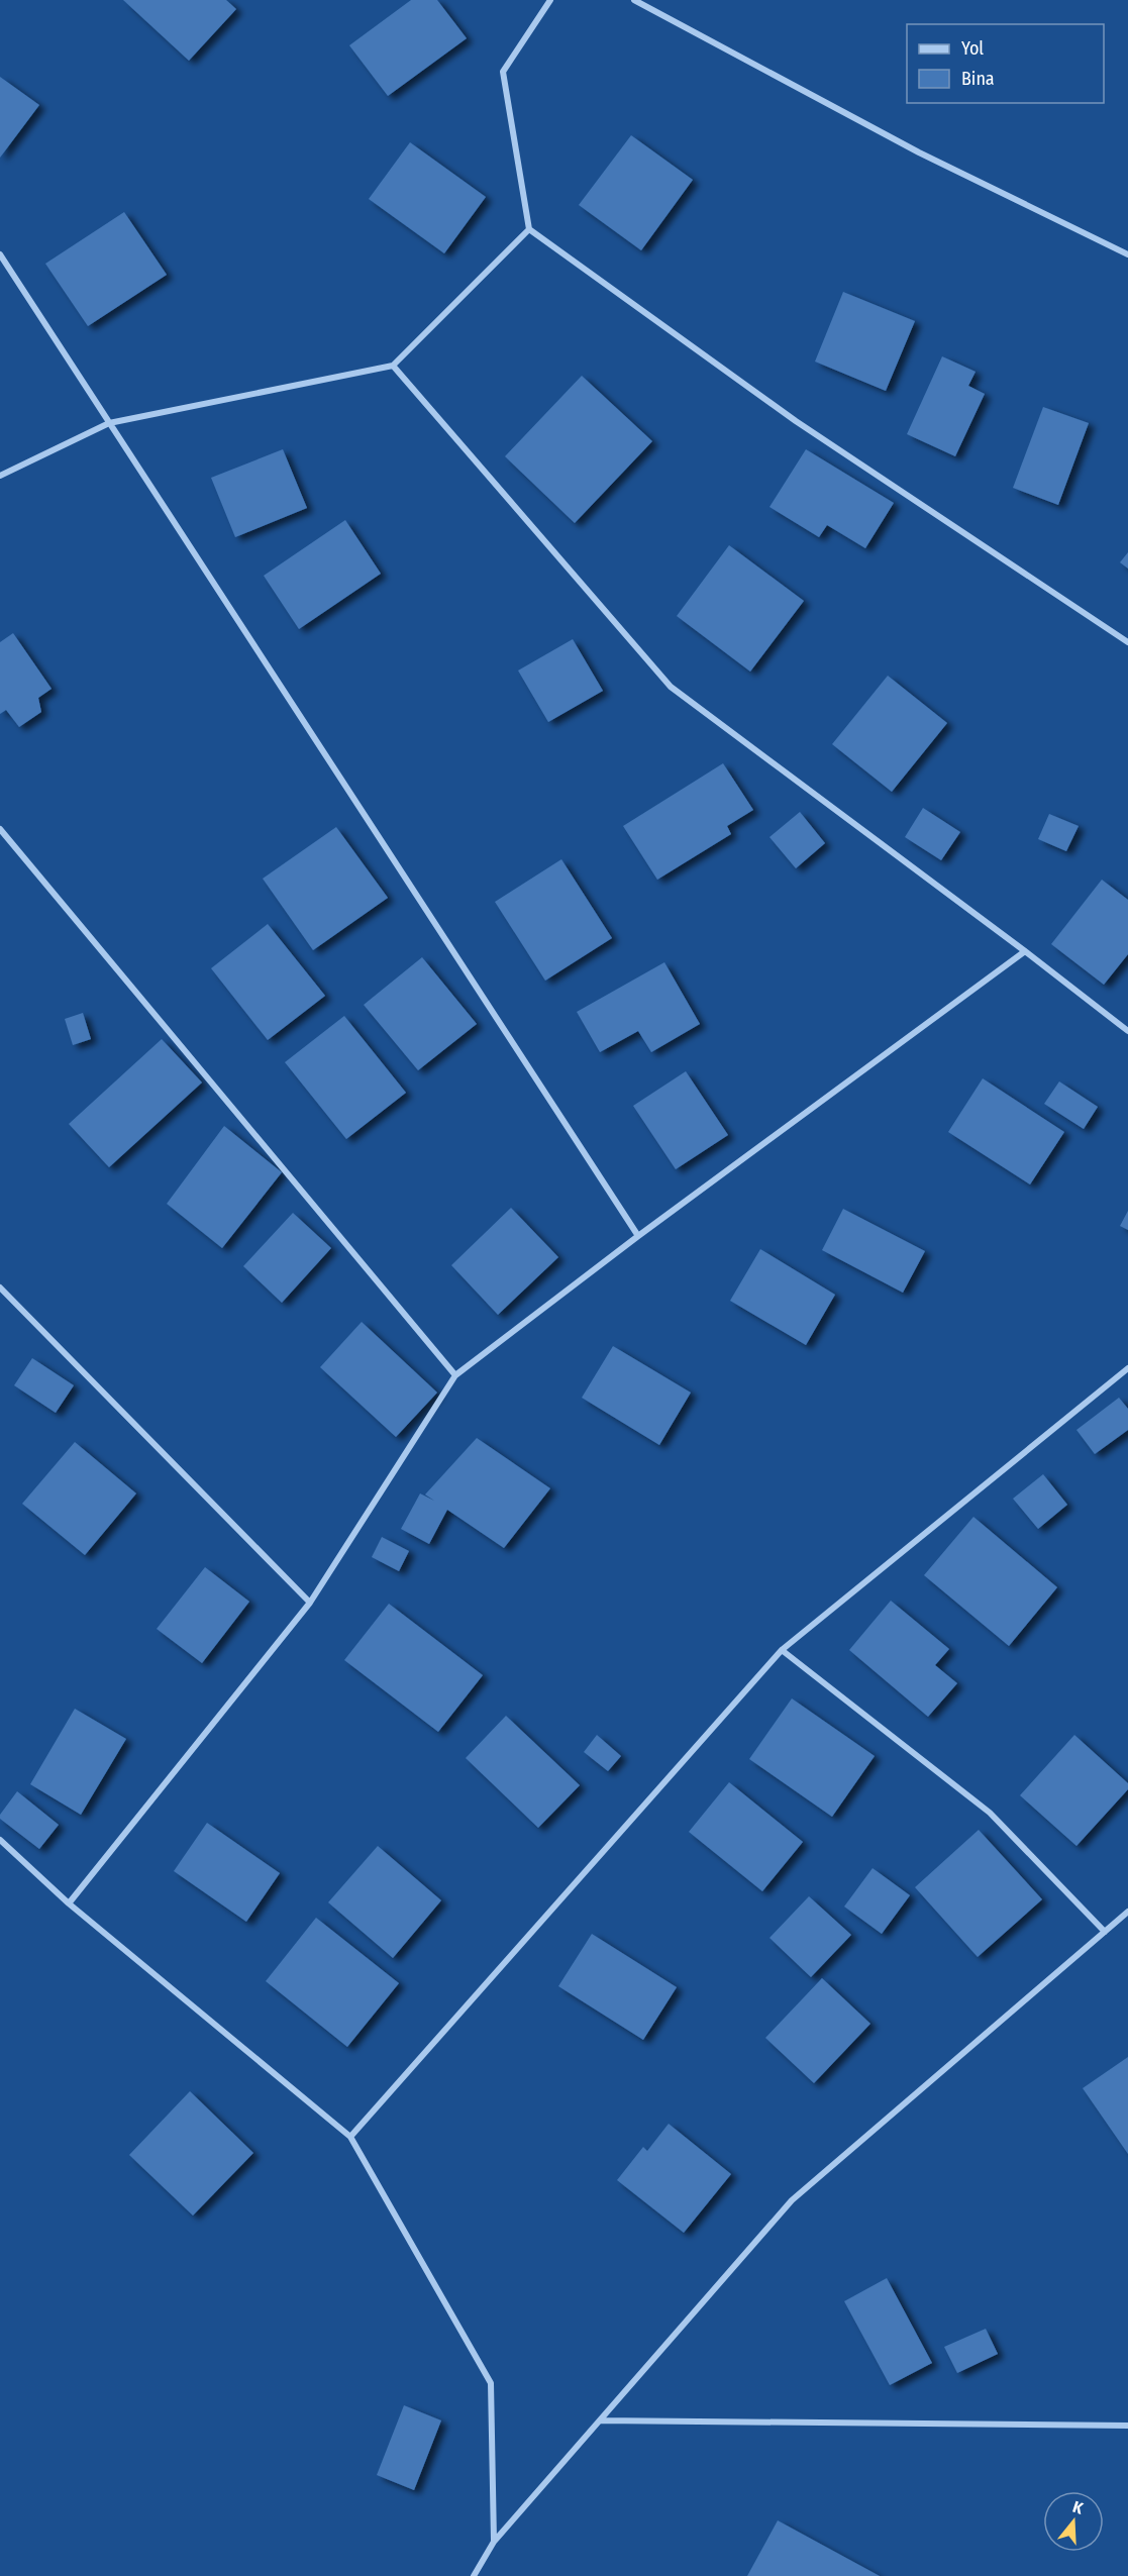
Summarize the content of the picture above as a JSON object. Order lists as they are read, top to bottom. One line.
{"legend":["Yol","Bina"],"north":"top"}
